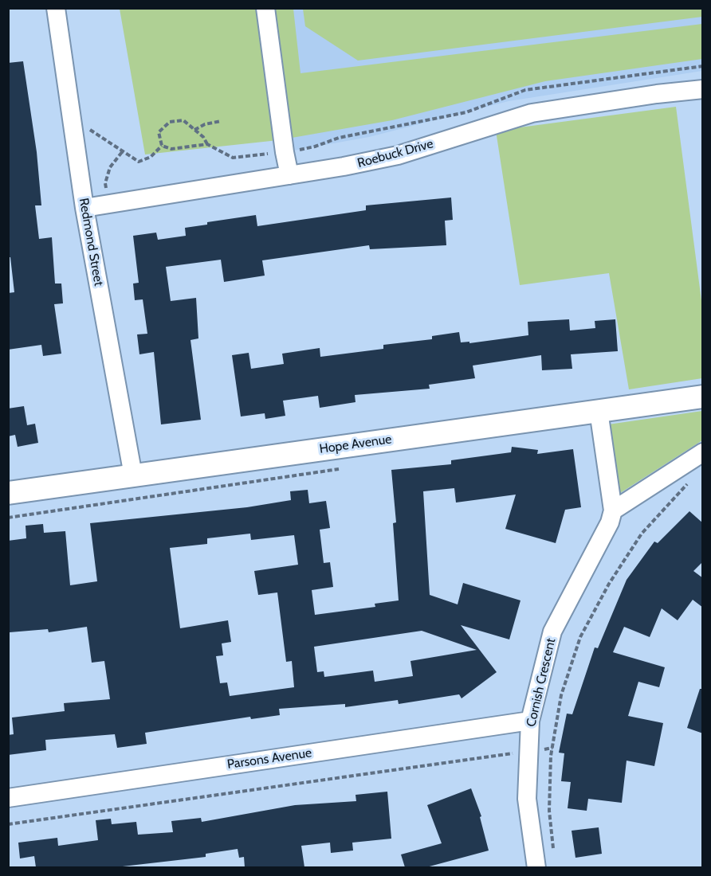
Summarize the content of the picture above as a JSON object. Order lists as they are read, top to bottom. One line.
{"streets":{"street":["Roebuck Drive","Redmond Street","Hope Avenue","Cornish Crescent","Parsons Avenue"]},"crossings":[["Roebuck Drive","Redmond Street"],["Redmond Street","Hope Avenue"],["Hope Avenue","Cornish Crescent"],["Cornish Crescent","Parsons Avenue"]]}
